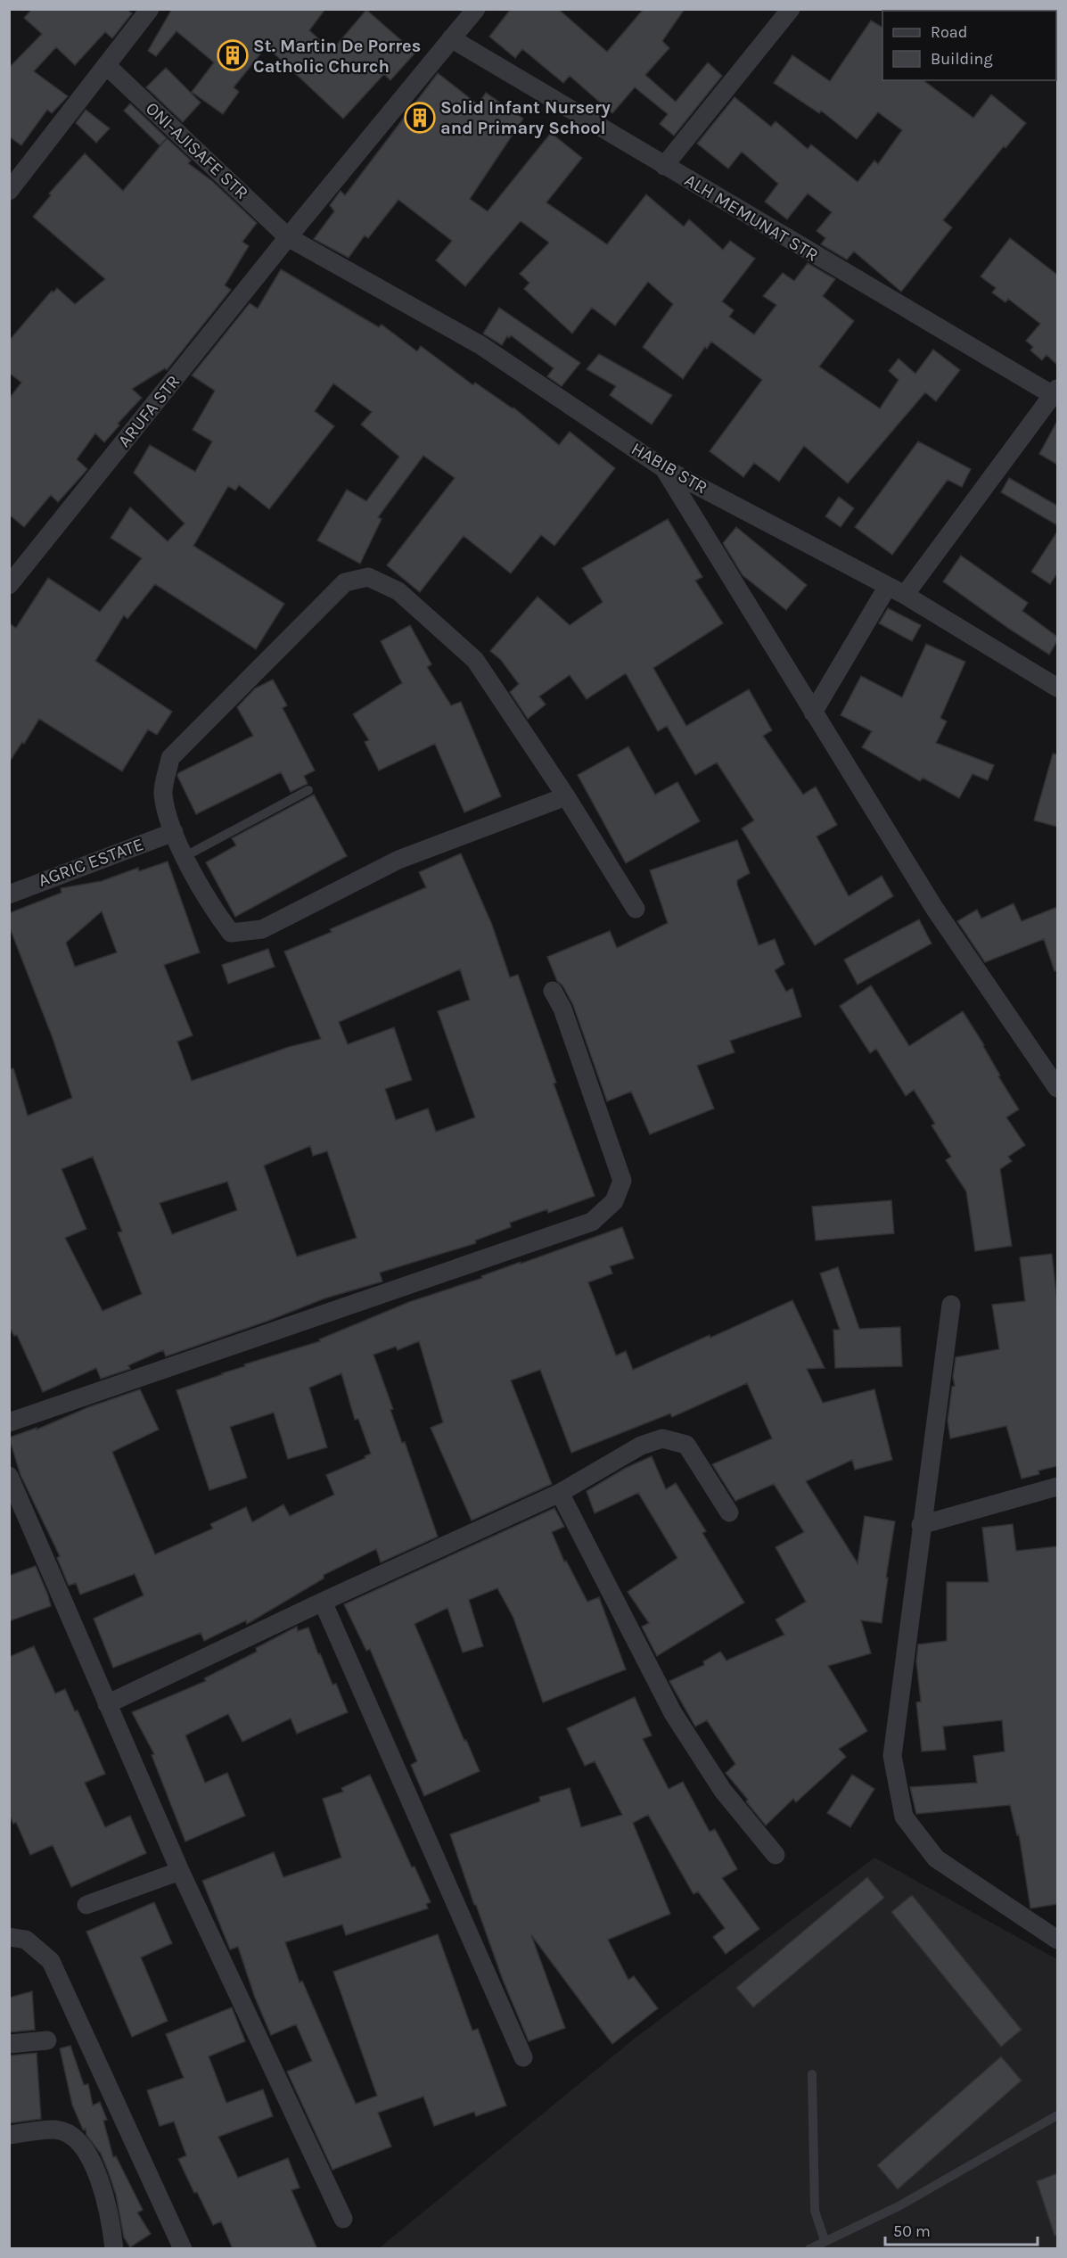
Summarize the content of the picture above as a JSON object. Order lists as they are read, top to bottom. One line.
{"streets":{"street":["ONI-AJISAFE STR","ALH MEMUNAT STR","ARUFA STR","HABIB STR","AGRIC ESTATE"]},"crossings":[["ONI-AJISAFE STR","ARUFA STR"],["ONI-AJISAFE STR","HABIB STR"],["ARUFA STR","HABIB STR"]],"places":{"building":["St. Martin De Porres Catholic Church","Solid Infant Nursery and Primary School"]},"legend":["Road","Building"],"scale_bar":"50 m"}
